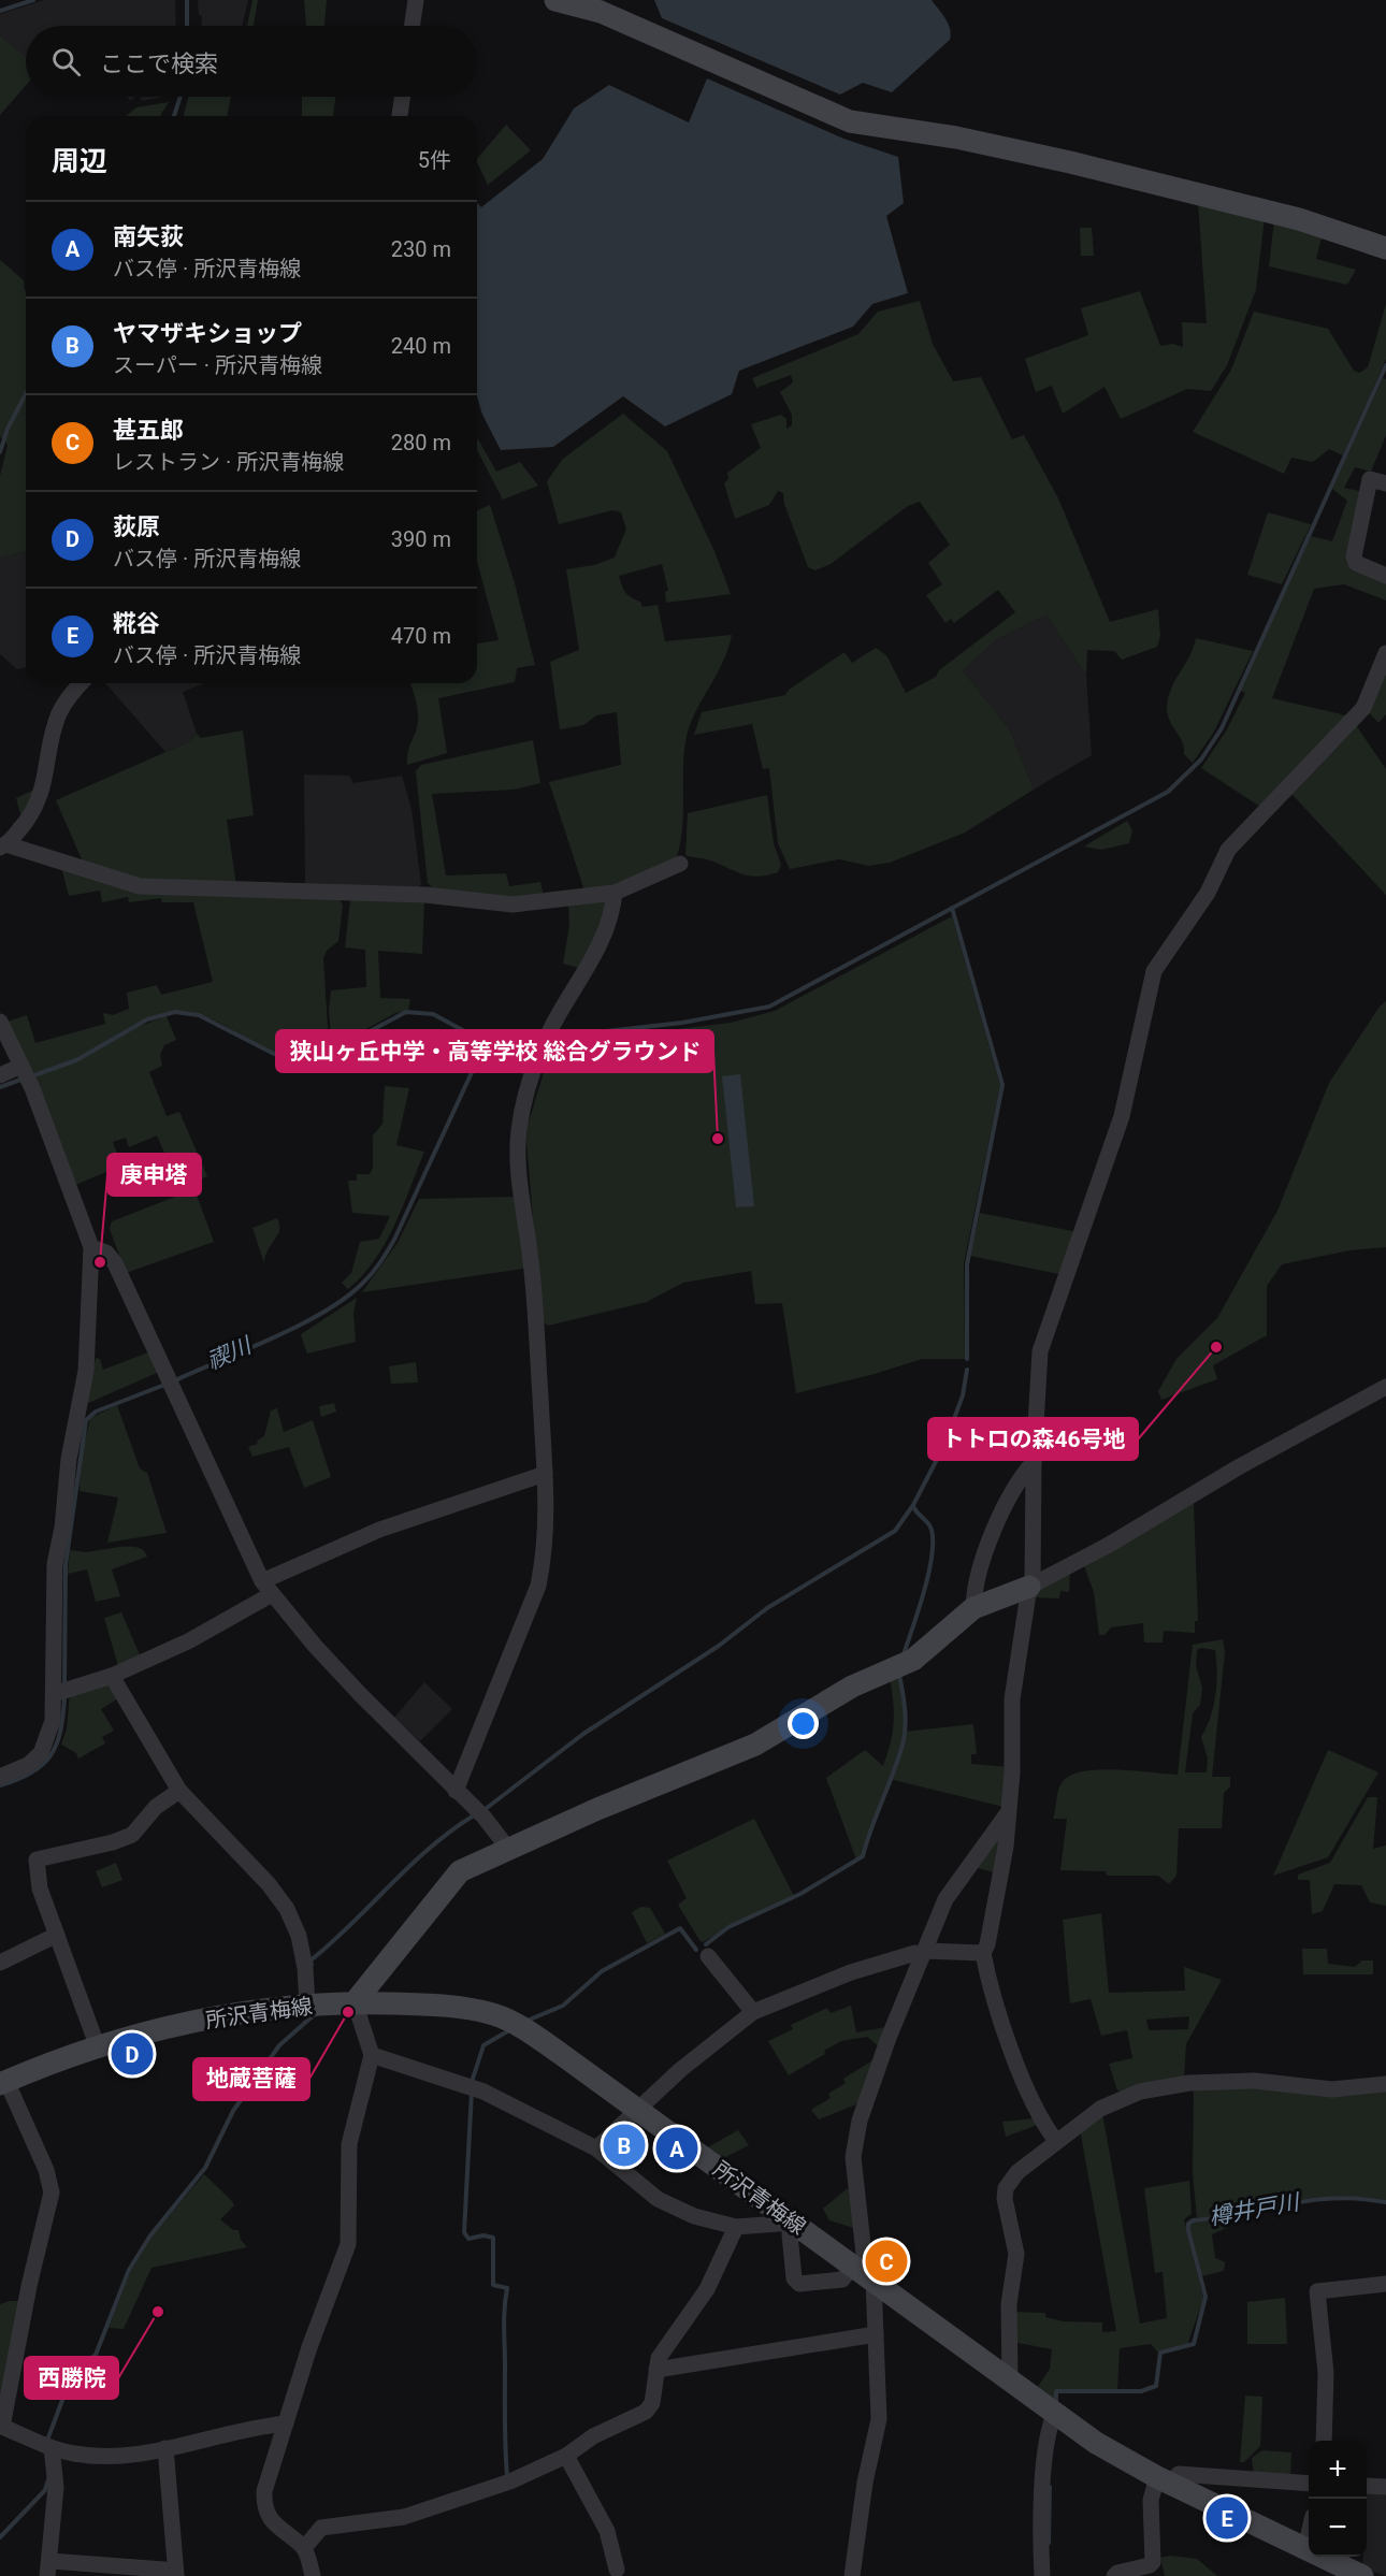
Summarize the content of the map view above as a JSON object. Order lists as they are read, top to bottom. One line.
{"streets":{"street":["所沢青梅線"]},"water":["禊川","樽井戸川"],"places":["狭山ヶ丘中学・高等学校 総合グラウンド","庚申塔","トトロの森46号地","地蔵菩薩","西勝院"],"page":{"search":"ここで検索","heading":["周辺","5件"],"list":[{"mark":"A","name":"南矢荻","note":"バス停 · 所沢青梅線","value":"230 m"},{"mark":"B","name":"ヤマザキショップ","note":"スーパー · 所沢青梅線","value":"240 m"},{"mark":"C","name":"甚五郎","note":"レストラン · 所沢青梅線","value":"280 m"},{"mark":"D","name":"荻原","note":"バス停 · 所沢青梅線","value":"390 m"},{"mark":"E","name":"糀谷","note":"バス停 · 所沢青梅線","value":"470 m"}],"pins":["D","B","A","C","E"],"map_buttons":["+","−"]}}
